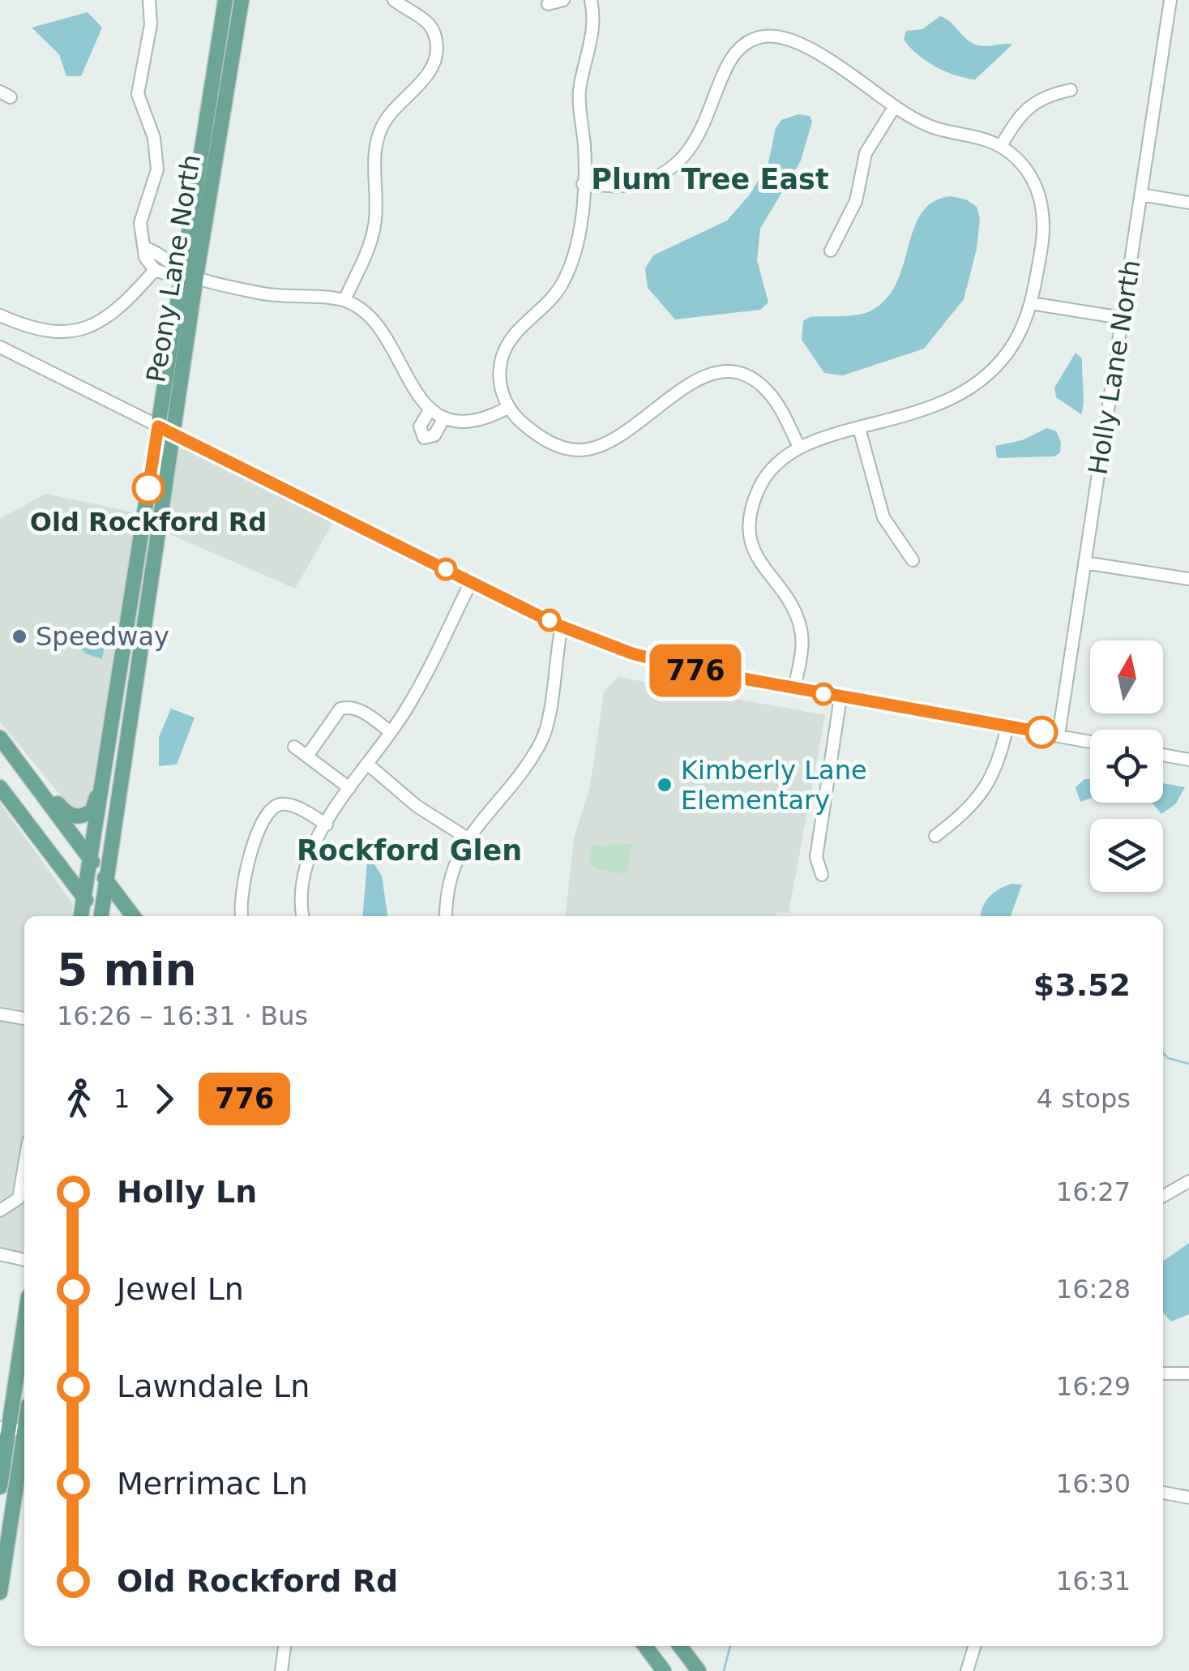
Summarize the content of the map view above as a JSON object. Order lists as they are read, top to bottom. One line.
{"streets":{"main road":["Peony Lane North"],"street":["Holly Lane North"]},"districts":["Plum Tree East","Rockford Glen"],"places":["Old Rockford Rd","Speedway","Kimberly Lane Elementary"],"lines":["bus line 776"],"north":"top","page":{"on_map":"776","heading":["5 min","16:26 – 16:31 · Bus","$3.52"],"legs":["1","776","4 stops"],"list":[{"name":"Holly Ln","value":"16:27"},{"name":"Jewel Ln","value":"16:28"},{"name":"Lawndale Ln","value":"16:29"},{"name":"Merrimac Ln","value":"16:30"},{"name":"Old Rockford Rd","value":"16:31"}]}}
